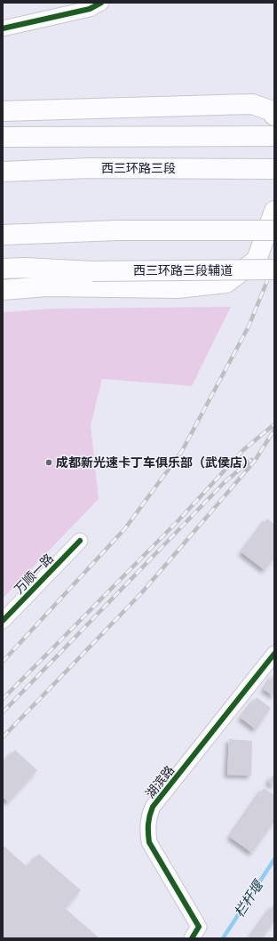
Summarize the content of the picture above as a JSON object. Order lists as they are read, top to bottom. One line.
{"streets":{"main road":["西三环路三段","西三环路三段辅道"],"street":["万顺一路","湖滨路"]},"water":["栏杆堰"],"places":["成都新光速卡丁车俱乐部（武侯店）"]}
